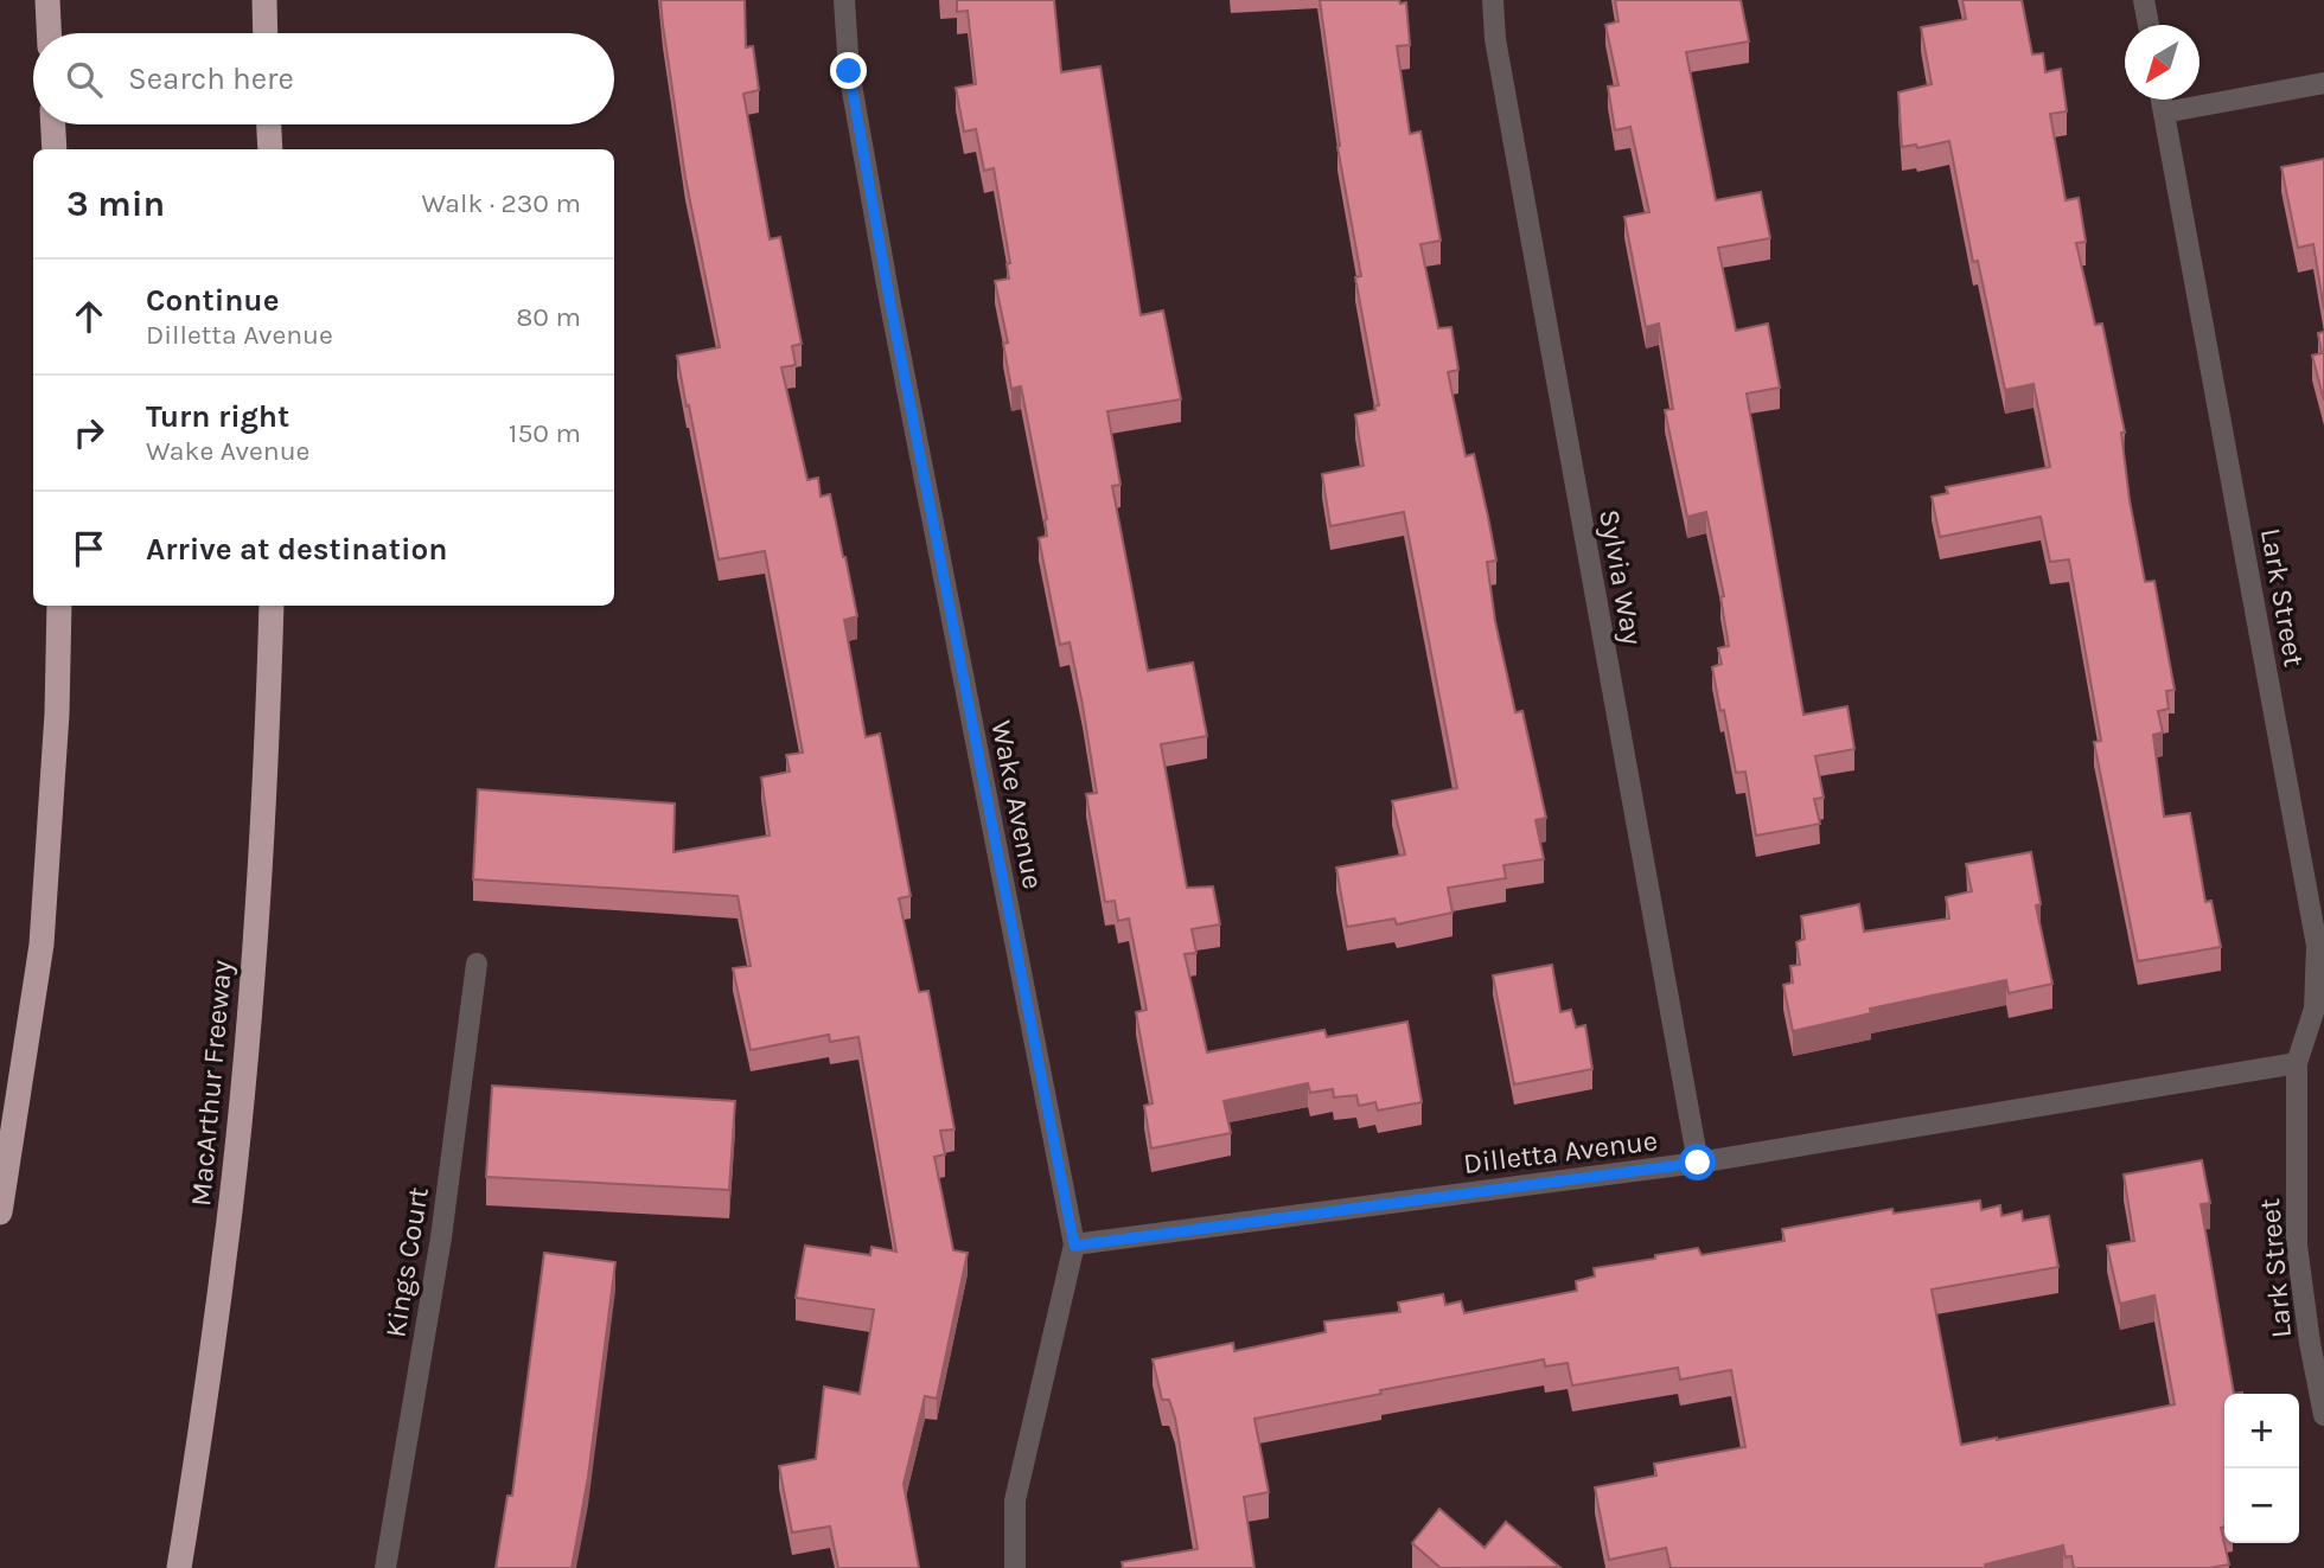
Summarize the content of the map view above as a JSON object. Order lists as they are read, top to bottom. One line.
{"streets":{"highway":["MacArthur Freeway"],"street":["Sylvia Way","Lark Street","Wake Avenue","Dilletta Avenue","Kings Court"]},"crossings":[["Sylvia Way","Dilletta Avenue"],["Lark Street","Dilletta Avenue"],["Wake Avenue","Dilletta Avenue"]],"north":"bottom left","page":{"search":"Search here","heading":["3 min","Walk · 230 m"],"list":[["Continue","Dilletta Avenue","80 m"],["Turn right","Wake Avenue","150 m"],"Arrive at destination"],"map_buttons":["+","−"]}}
